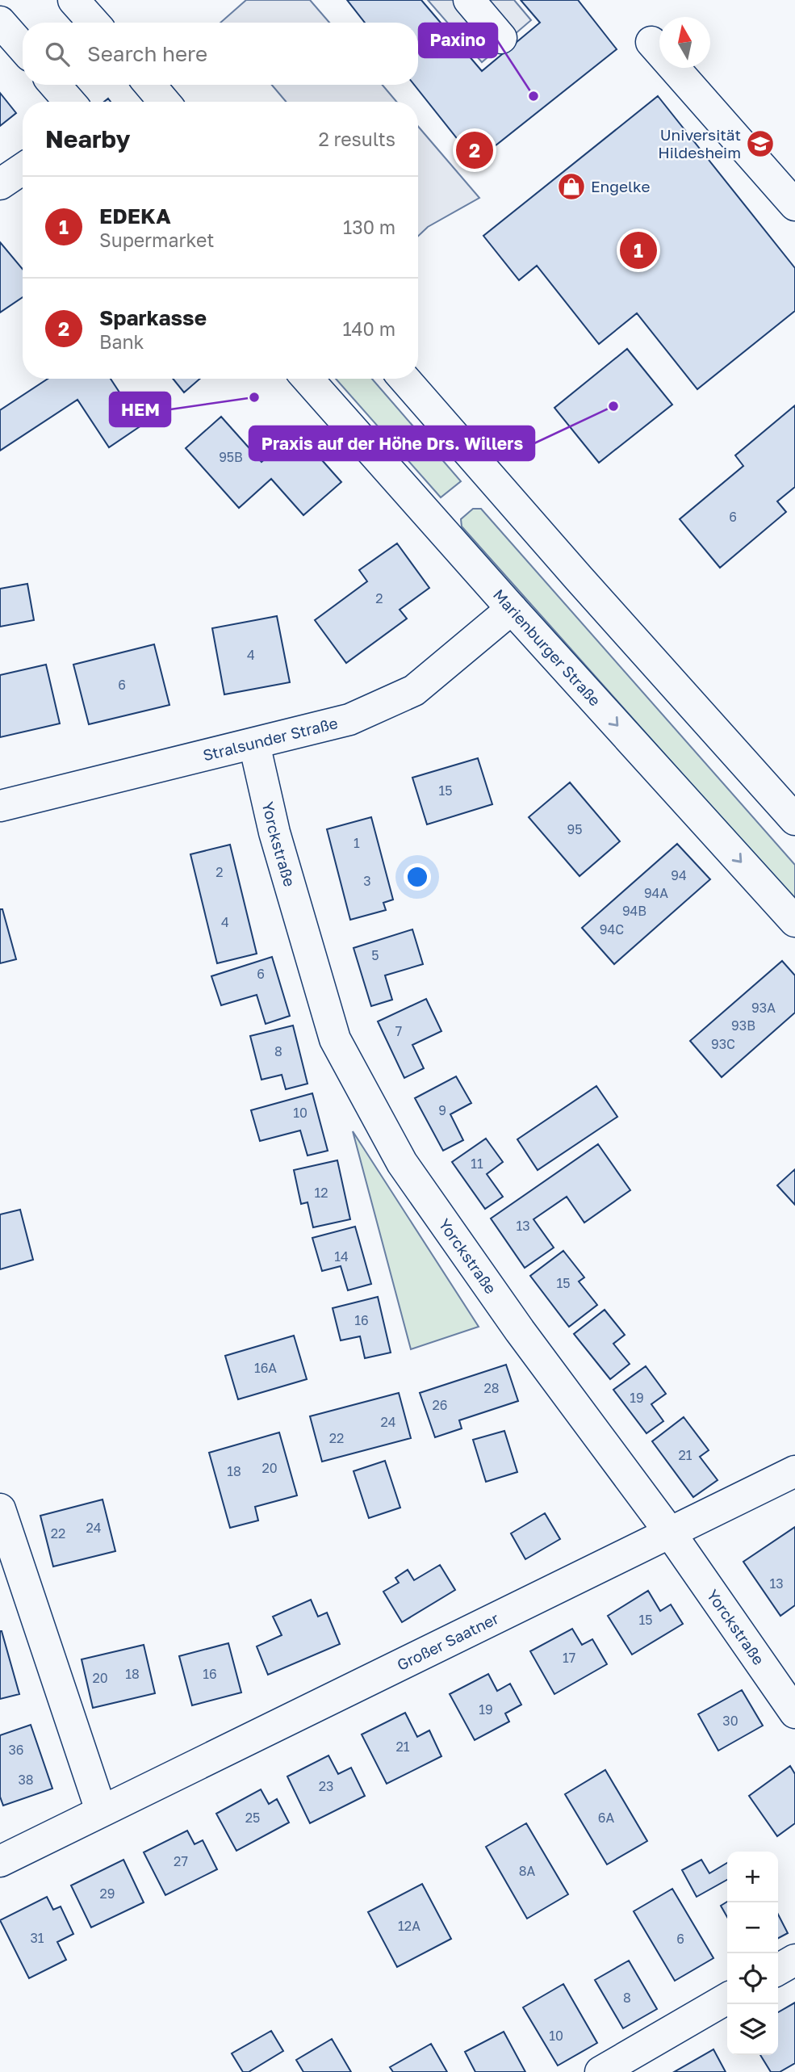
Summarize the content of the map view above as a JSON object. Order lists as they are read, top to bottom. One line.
{"streets":{"street":["Marienburger Straße","Stralsunder Straße","Yorckstraße","Großer Saatner"]},"crossings":[["Marienburger Straße","Stralsunder Straße"],["Stralsunder Straße","Yorckstraße"],["Yorckstraße","Großer Saatner"]],"places":{"other":["Paxino","HEM","Praxis auf der Höhe Drs. Willers"],"school or university":["Universität Hildesheim"],"shop":["Engelke"]},"house_numbers":["95B","6","2","4","6","15","95","1","2","94","3","94A","94B","4","94C","5","6","93A","93B","7","93C","8","9","10","11","12","13","14","15","16","16A","28","19","26","24","22","21","20","18","24","22","13","15","17","18","16","20","19","30","21","36","38","23","25","6A","27","8A","29","12A","31","6","8","10"],"north":"top","page":{"search":"Search here","heading":["Nearby","2 results"],"pins":["2","1"],"list":[{"mark":"1","name":"EDEKA","note":"Supermarket","value":"130 m"},{"mark":"2","name":"Sparkasse","note":"Bank","value":"140 m"}],"map_buttons":["+","−"]}}
